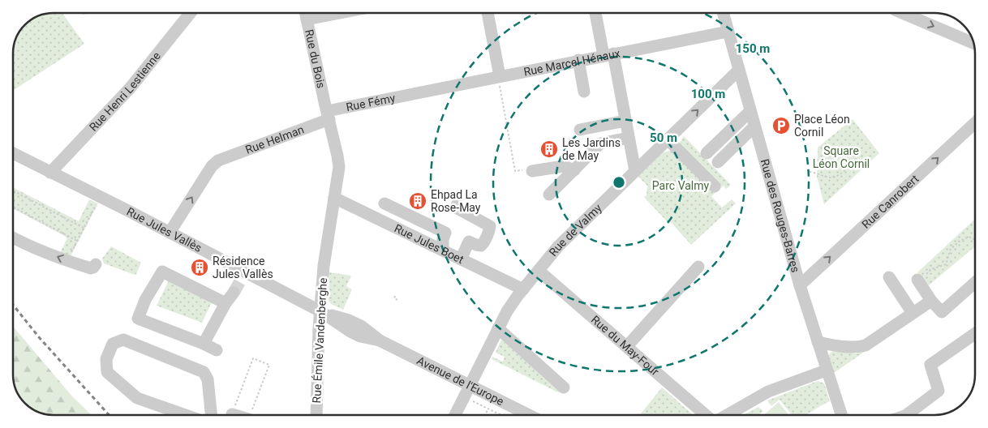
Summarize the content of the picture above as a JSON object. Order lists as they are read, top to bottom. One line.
{"streets":{"street":["Rue du Bois","Rue Marcel Hénaux","Rue Henri Lestienne","Rue Fémy","Rue Helman","Rue Canrobert","Rue des Rouges-Barres","Rue Jules Vallès","Rue de Valmy","Rue Jules Boet","Rue Émile Vandenberghe","Rue du May-Four","Avenue de l'Europe"]},"crossings":[["Rue du Bois","Rue Fémy"],["Rue du Bois","Rue Helman"],["Rue du Bois","Rue Émile Vandenberghe"],["Rue Marcel Hénaux","Rue Fémy"],["Rue Marcel Hénaux","Rue des Rouges-Barres"],["Rue Henri Lestienne","Rue Jules Vallès"],["Rue Fémy","Rue Helman"],["Rue Fémy","Rue Émile Vandenberghe"],["Rue Helman","Rue Jules Vallès"],["Rue Helman","Rue Émile Vandenberghe"],["Rue Canrobert","Rue des Rouges-Barres"],["Rue des Rouges-Barres","Rue de Valmy"],["Rue Jules Vallès","Rue Émile Vandenberghe"],["Rue Jules Vallès","Avenue de l'Europe"],["Rue de Valmy","Rue Jules Boet"],["Rue de Valmy","Rue du May-Four"],["Rue de Valmy","Avenue de l'Europe"],["Rue Jules Boet","Rue Émile Vandenberghe"],["Rue Émile Vandenberghe","Avenue de l'Europe"]],"one_way":["Rue Helman","Rue Canrobert"],"parks":["Square Léon Cornil","Parc Valmy"],"places":{"parking":["Place Léon Cornil"],"building":["Les Jardins de May","Ehpad La Rose-May","Résidence Jules Vallès"]},"rings":["150 m","100 m","50 m"]}
